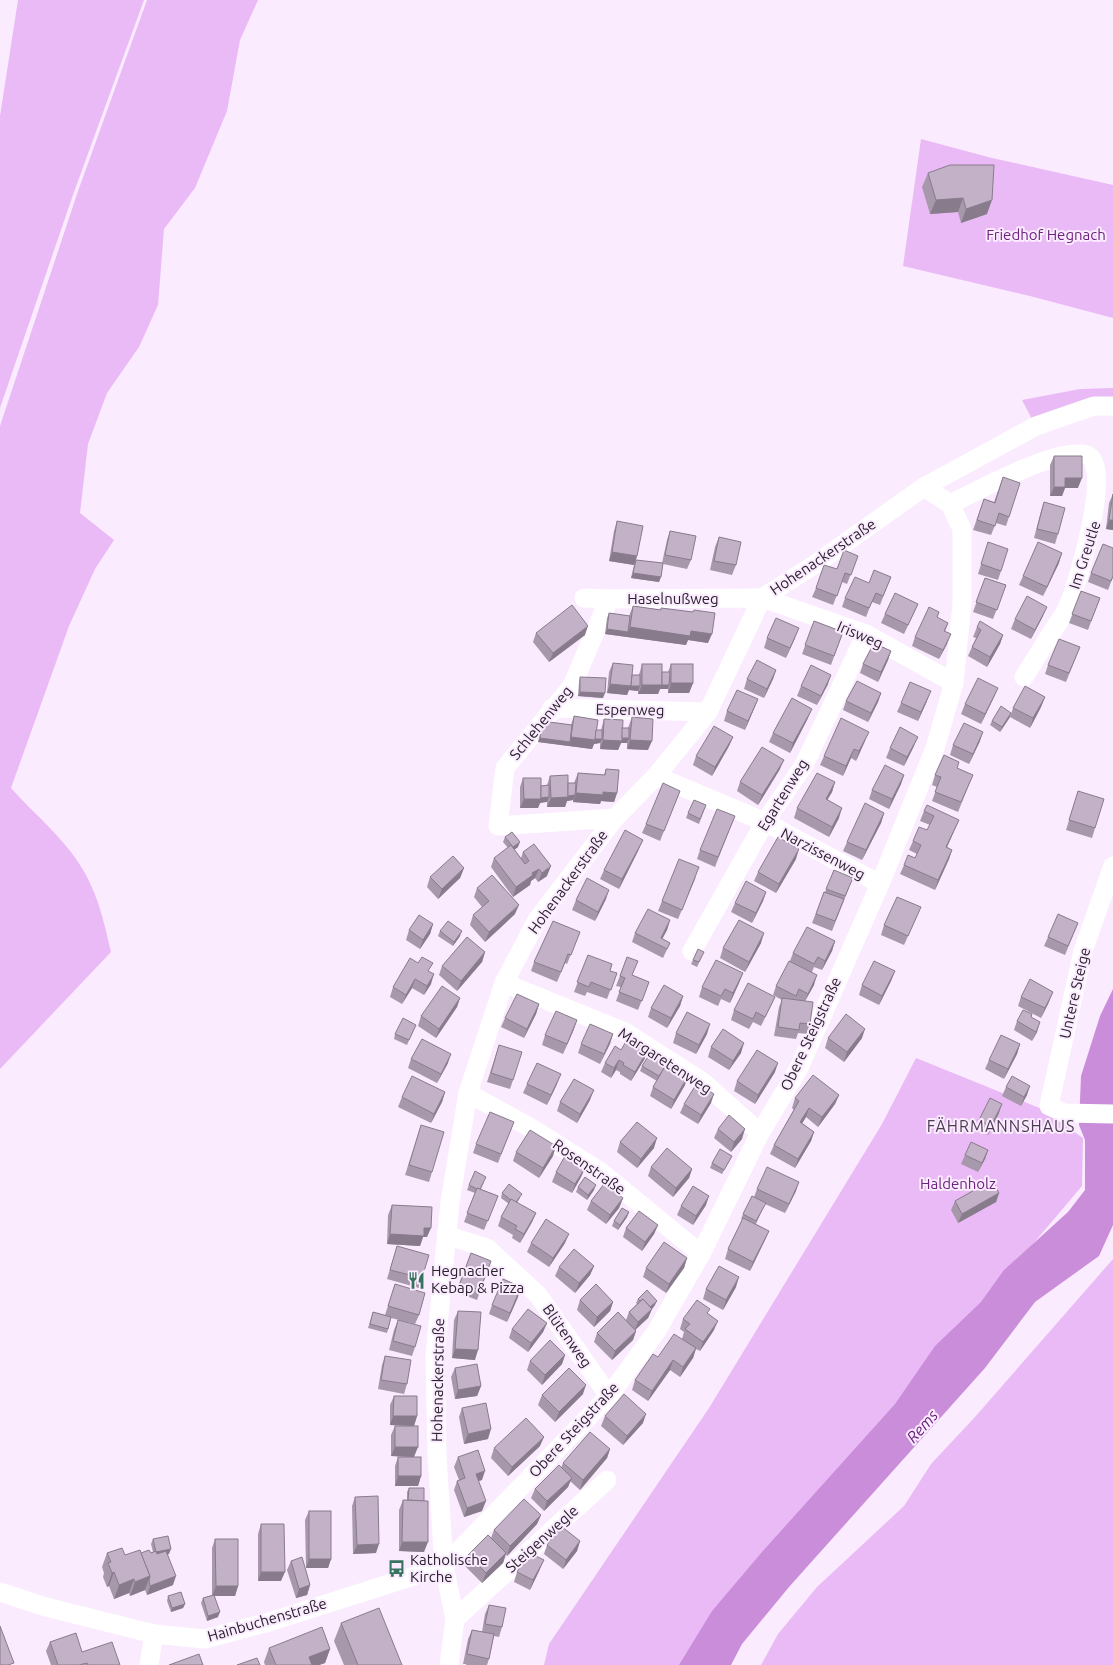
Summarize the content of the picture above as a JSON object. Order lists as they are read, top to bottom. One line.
{"streets":{"street":["Im Greutle","Hohenackerstraße","Haselnußweg","Irisweg","Espenweg","Schlehenweg","Egartenweg","Narzissenweg","Untere Steige","Obere Steigstraße","Margaretenweg","Rosenstraße","Blütenweg","Steigenwegle","Hainbuchenstraße"]},"crossings":[["Im Greutle","Obere Steigstraße"],["Hohenackerstraße","Haselnußweg"],["Hohenackerstraße","Irisweg"],["Hohenackerstraße","Espenweg"],["Hohenackerstraße","Schlehenweg"],["Hohenackerstraße","Narzissenweg"],["Hohenackerstraße","Obere Steigstraße"],["Hohenackerstraße","Margaretenweg"],["Hohenackerstraße","Rosenstraße"],["Hohenackerstraße","Blütenweg"],["Hohenackerstraße","Steigenwegle"],["Hohenackerstraße","Hainbuchenstraße"],["Haselnußweg","Irisweg"],["Haselnußweg","Schlehenweg"],["Irisweg","Egartenweg"],["Irisweg","Obere Steigstraße"],["Espenweg","Schlehenweg"],["Egartenweg","Narzissenweg"],["Narzissenweg","Obere Steigstraße"],["Obere Steigstraße","Margaretenweg"],["Obere Steigstraße","Rosenstraße"],["Obere Steigstraße","Blütenweg"],["Obere Steigstraße","Hainbuchenstraße"]],"districts":["FÄHRMANNSHAUS"],"water":["Rems"],"parks":["Friedhof Hegnach","Haldenholz"],"places":{"restaurant":["Hegnacher Kebap & Pizza"],"bus stop":["Katholische Kirche"]}}
